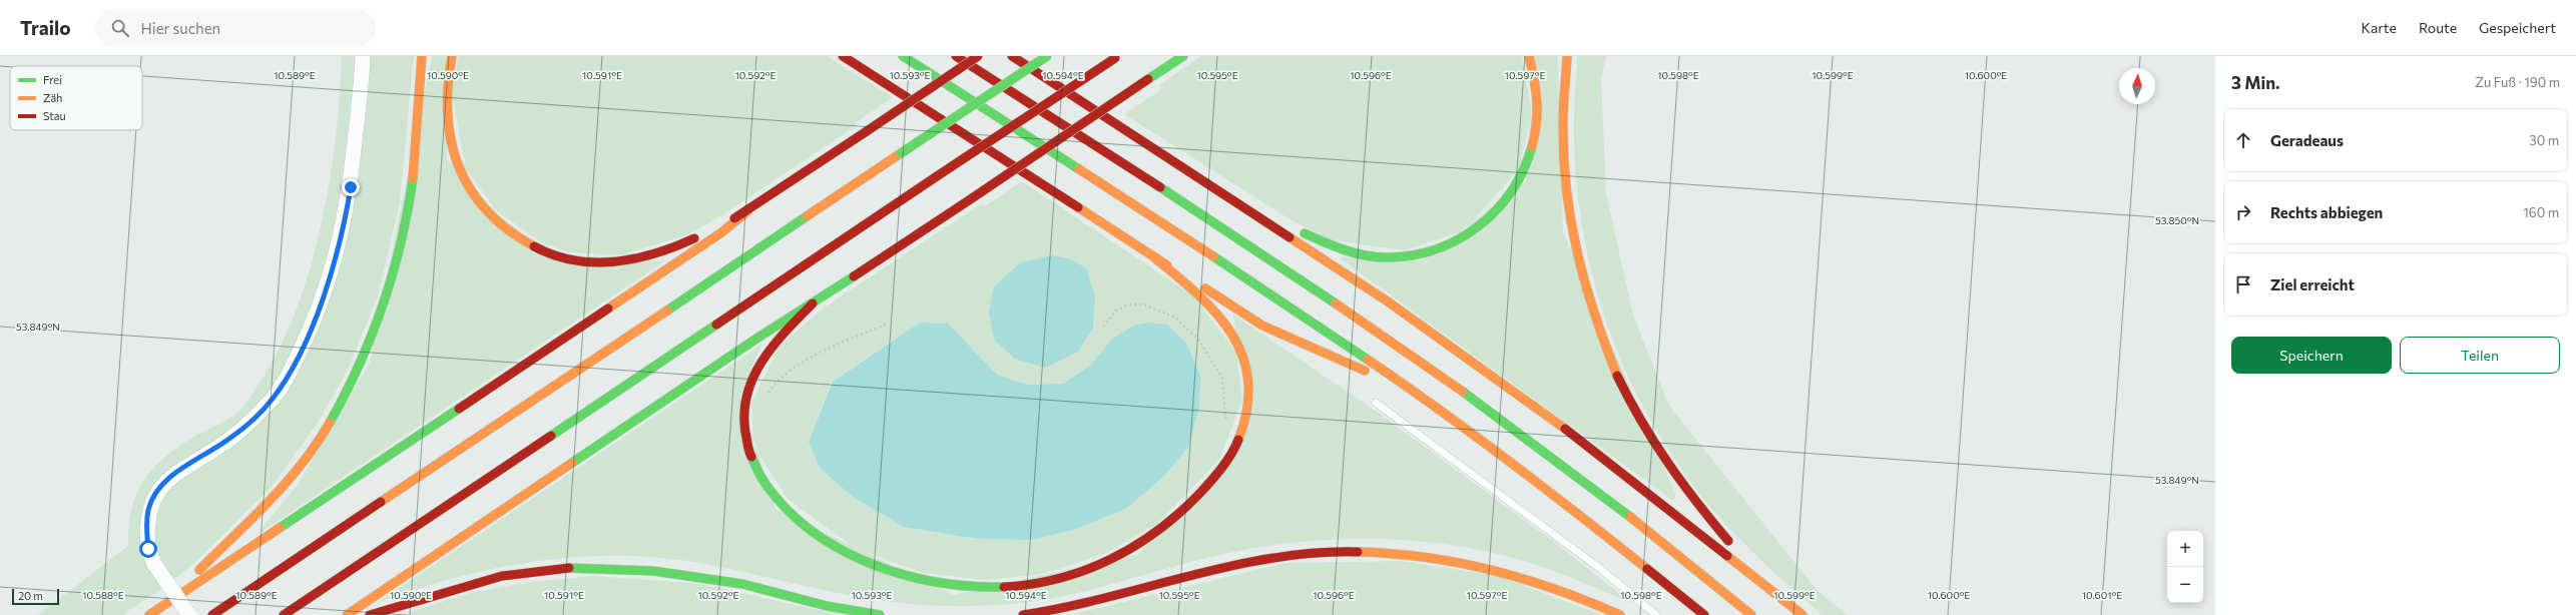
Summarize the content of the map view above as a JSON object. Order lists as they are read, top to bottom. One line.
{"legend":["Frei","Zäh","Stau"],"scale_bar":"20 m","north":"top","page":{"header":"Trailo","search":"Hier suchen","nav":["Karte","Route","Gespeichert"],"heading":["3 Min.","Zu Fuß · 190 m"],"list":[["Geradeaus","30 m"],["Rechts abbiegen","160 m"],"Ziel erreicht"],"buttons":["Speichern","Teilen"],"map_buttons":["+","−"],"scale":"20 m"},"coordinates":["10.589°E","10.590°E","10.591°E","10.592°E","10.593°E","10.594°E","10.595°E","10.596°E","10.597°E","10.598°E","10.599°E","10.600°E","53.850°N","53.849°N","10.588°E","10.601°E"]}
